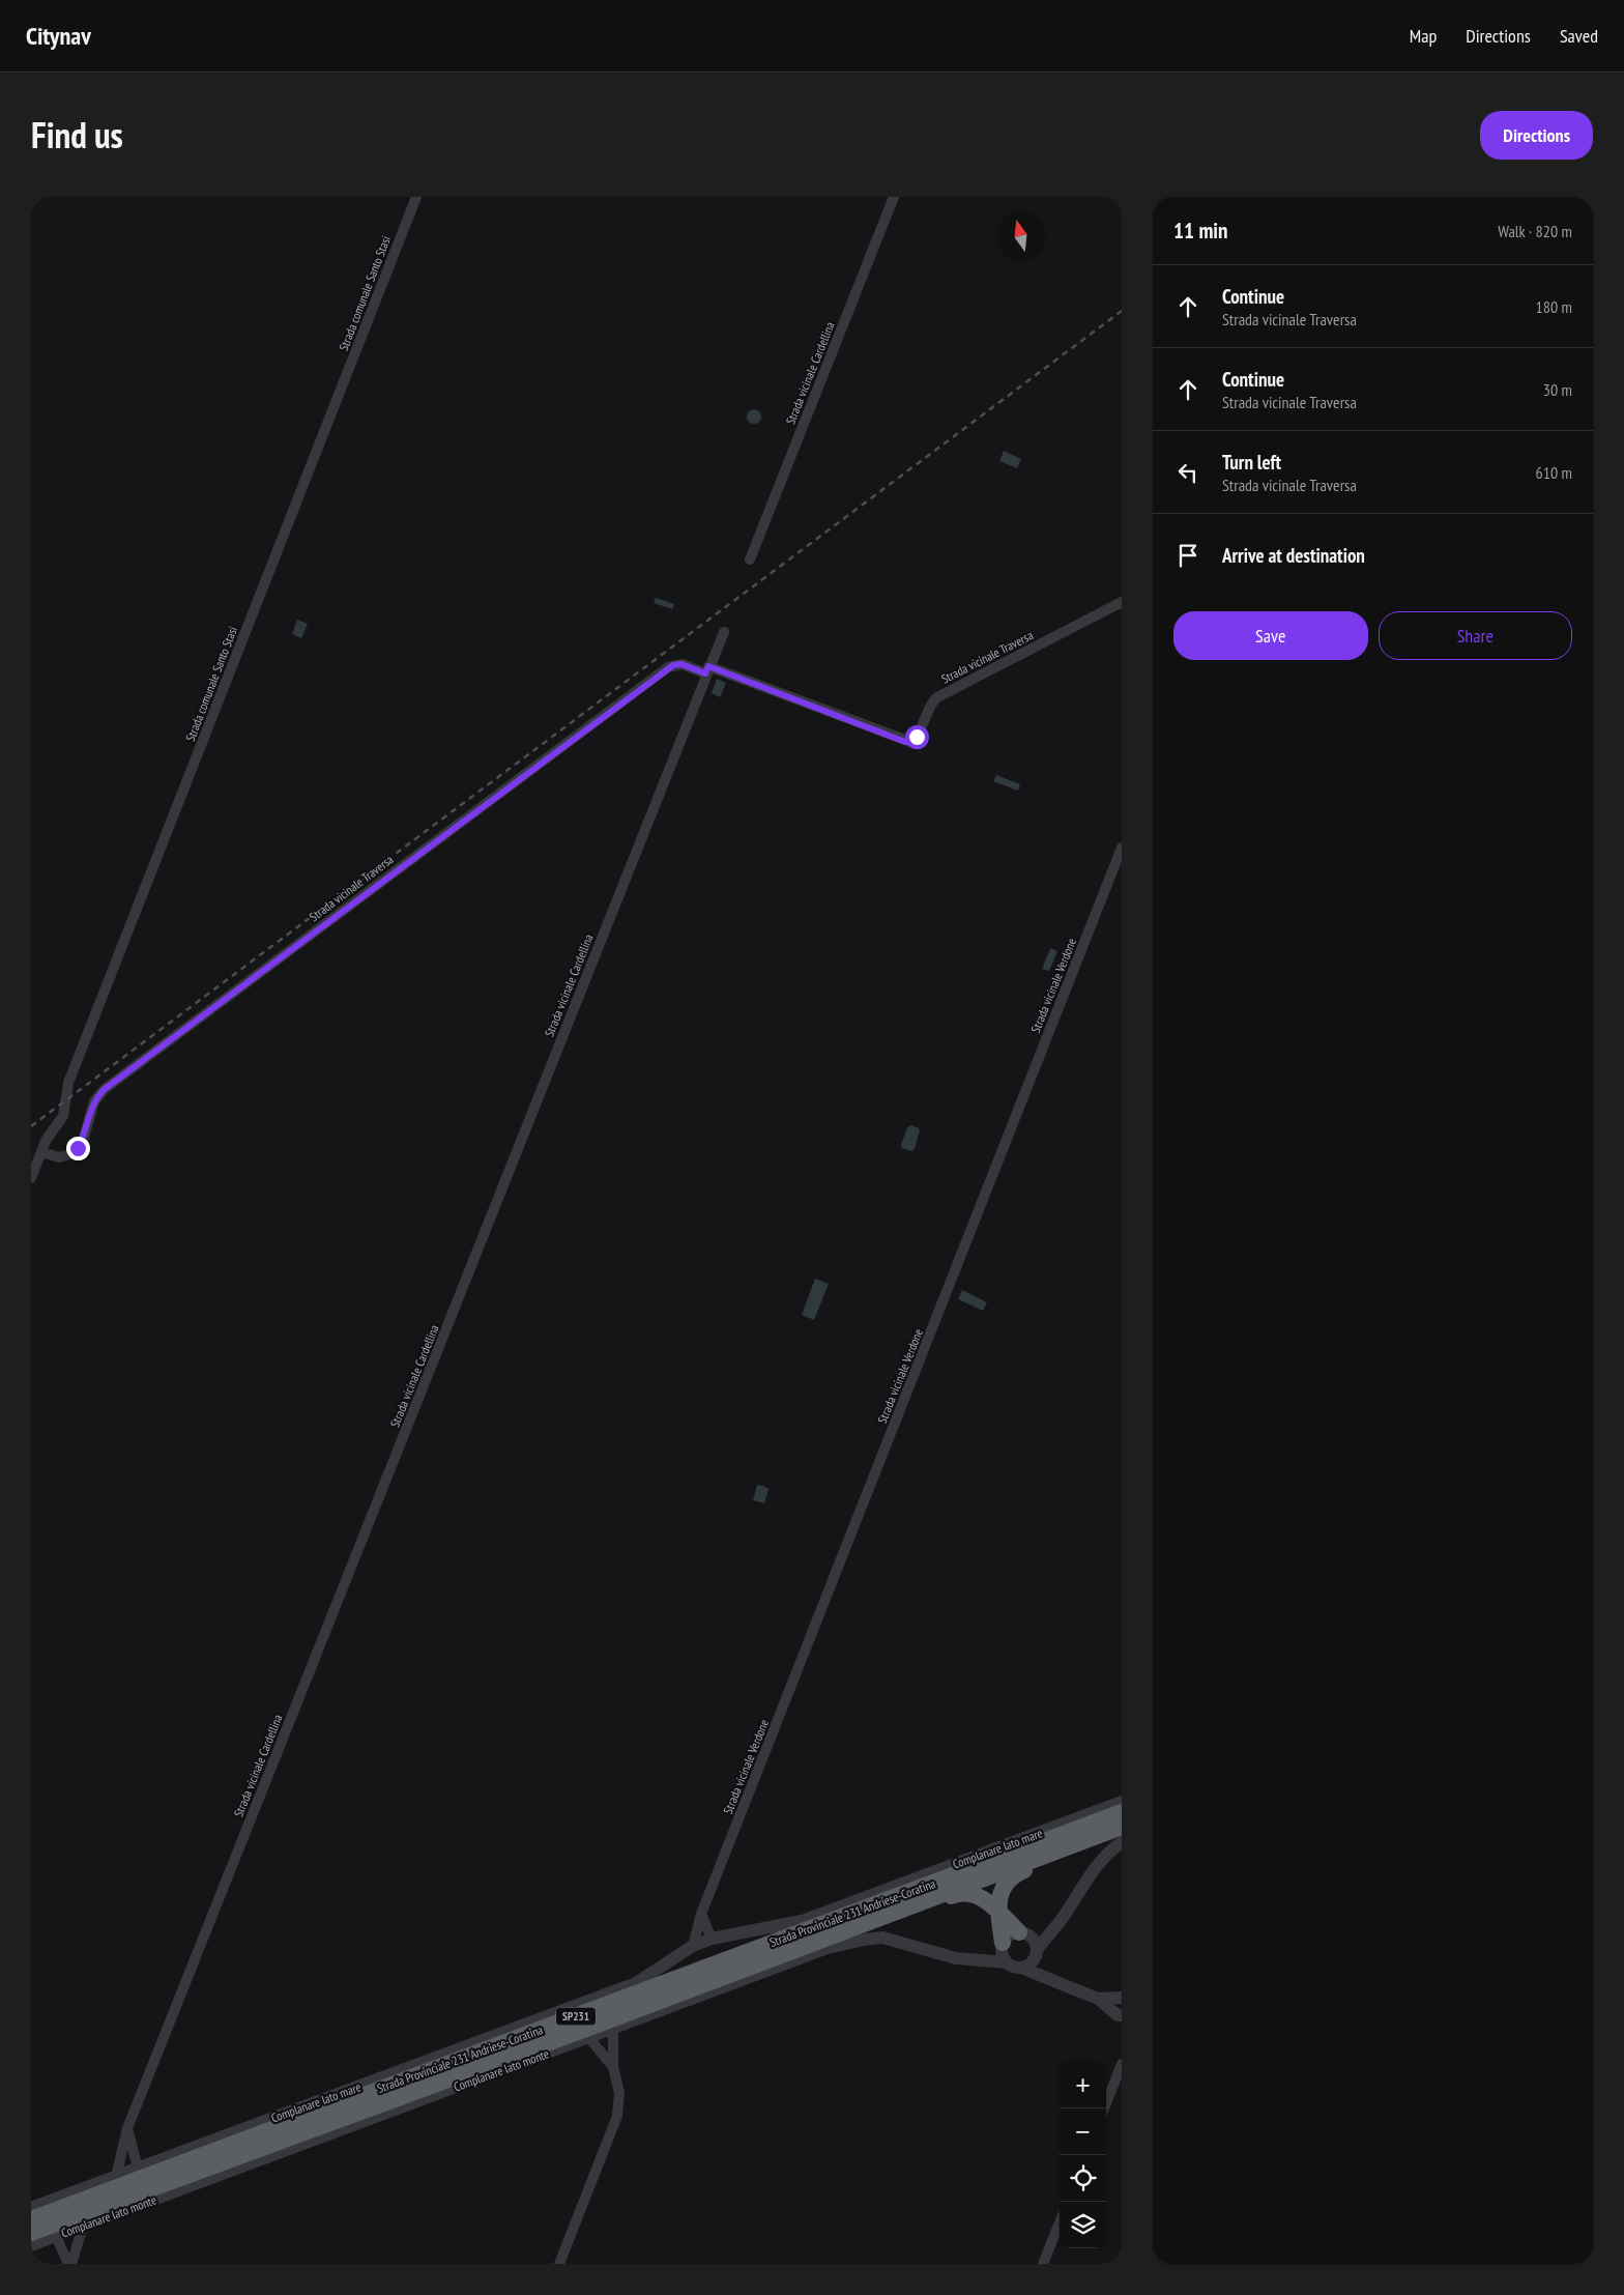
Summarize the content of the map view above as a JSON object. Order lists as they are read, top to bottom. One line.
{"streets":{"highway":["Strada Provinciale 231 Andriese-Coratina","SP231"],"street":["Strada comunale Santo Stasi","Strada vicinale Cardellina","Strada vicinale Traversa","Strada vicinale Verdone","Complanare lato mare","Complanare lato monte"]},"crossings":[["Strada comunale Santo Stasi","Strada vicinale Traversa"],["Strada vicinale Cardellina","Strada vicinale Traversa"],["Strada vicinale Cardellina","Complanare lato mare"],["Strada vicinale Verdone","Complanare lato mare"]],"north":"top","page":{"header":"Citynav","nav":["Map","Directions","Saved"],"title":"Find us","buttons":["Directions",["Save","Share"]],"heading":["11 min","Walk · 820 m"],"list":[["Continue","Strada vicinale Traversa","180 m"],["Continue","Strada vicinale Traversa","30 m"],["Turn left","Strada vicinale Traversa","610 m"],"Arrive at destination"],"map_buttons":["+","−"]}}
